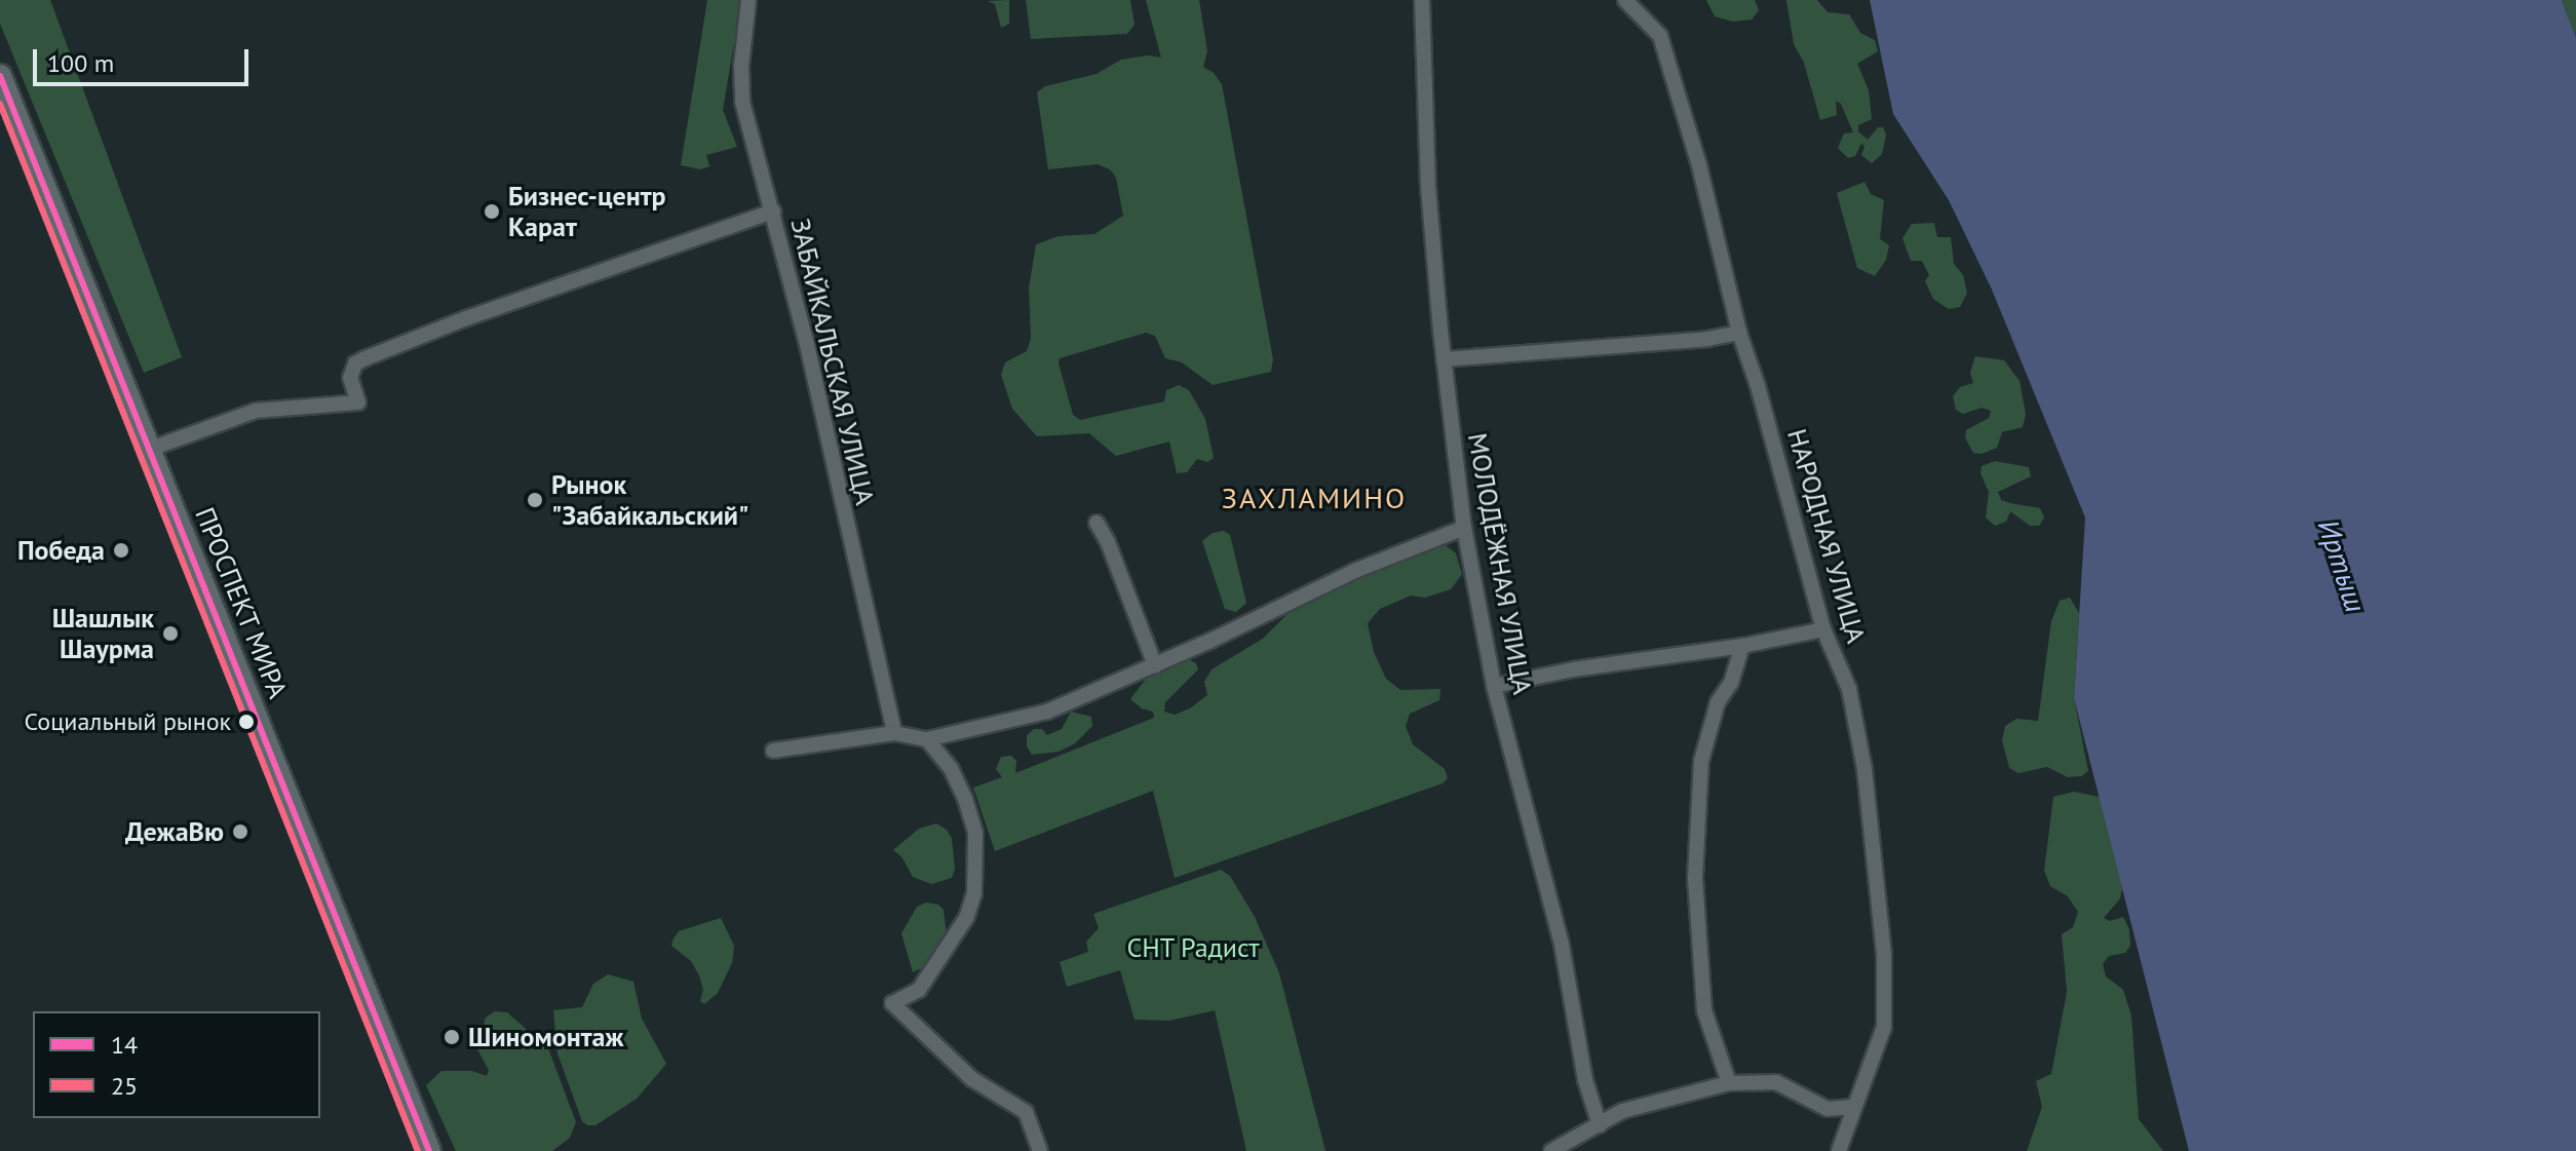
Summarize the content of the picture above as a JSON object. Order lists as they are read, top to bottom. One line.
{"streets":{"main road":["ПРОСПЕКТ МИРА"],"street":["ЗАБАЙКАЛЬСКАЯ УЛИЦА","НАРОДНАЯ УЛИЦА","МОЛОДЁЖНАЯ УЛИЦА"]},"districts":["ЗАХЛАМИНО"],"water":["Иртыш"],"parks":["СНТ Радист"],"places":["Бизнес-центр Карат","Рынок \"Забайкальский\"","Победа","Шашлык Шаурма","Социальный рынок","ДежаВю","Шиномонтаж"],"lines":["transit line 14","transit line 25"],"legend":["14","25"],"scale_bar":"100 m"}
